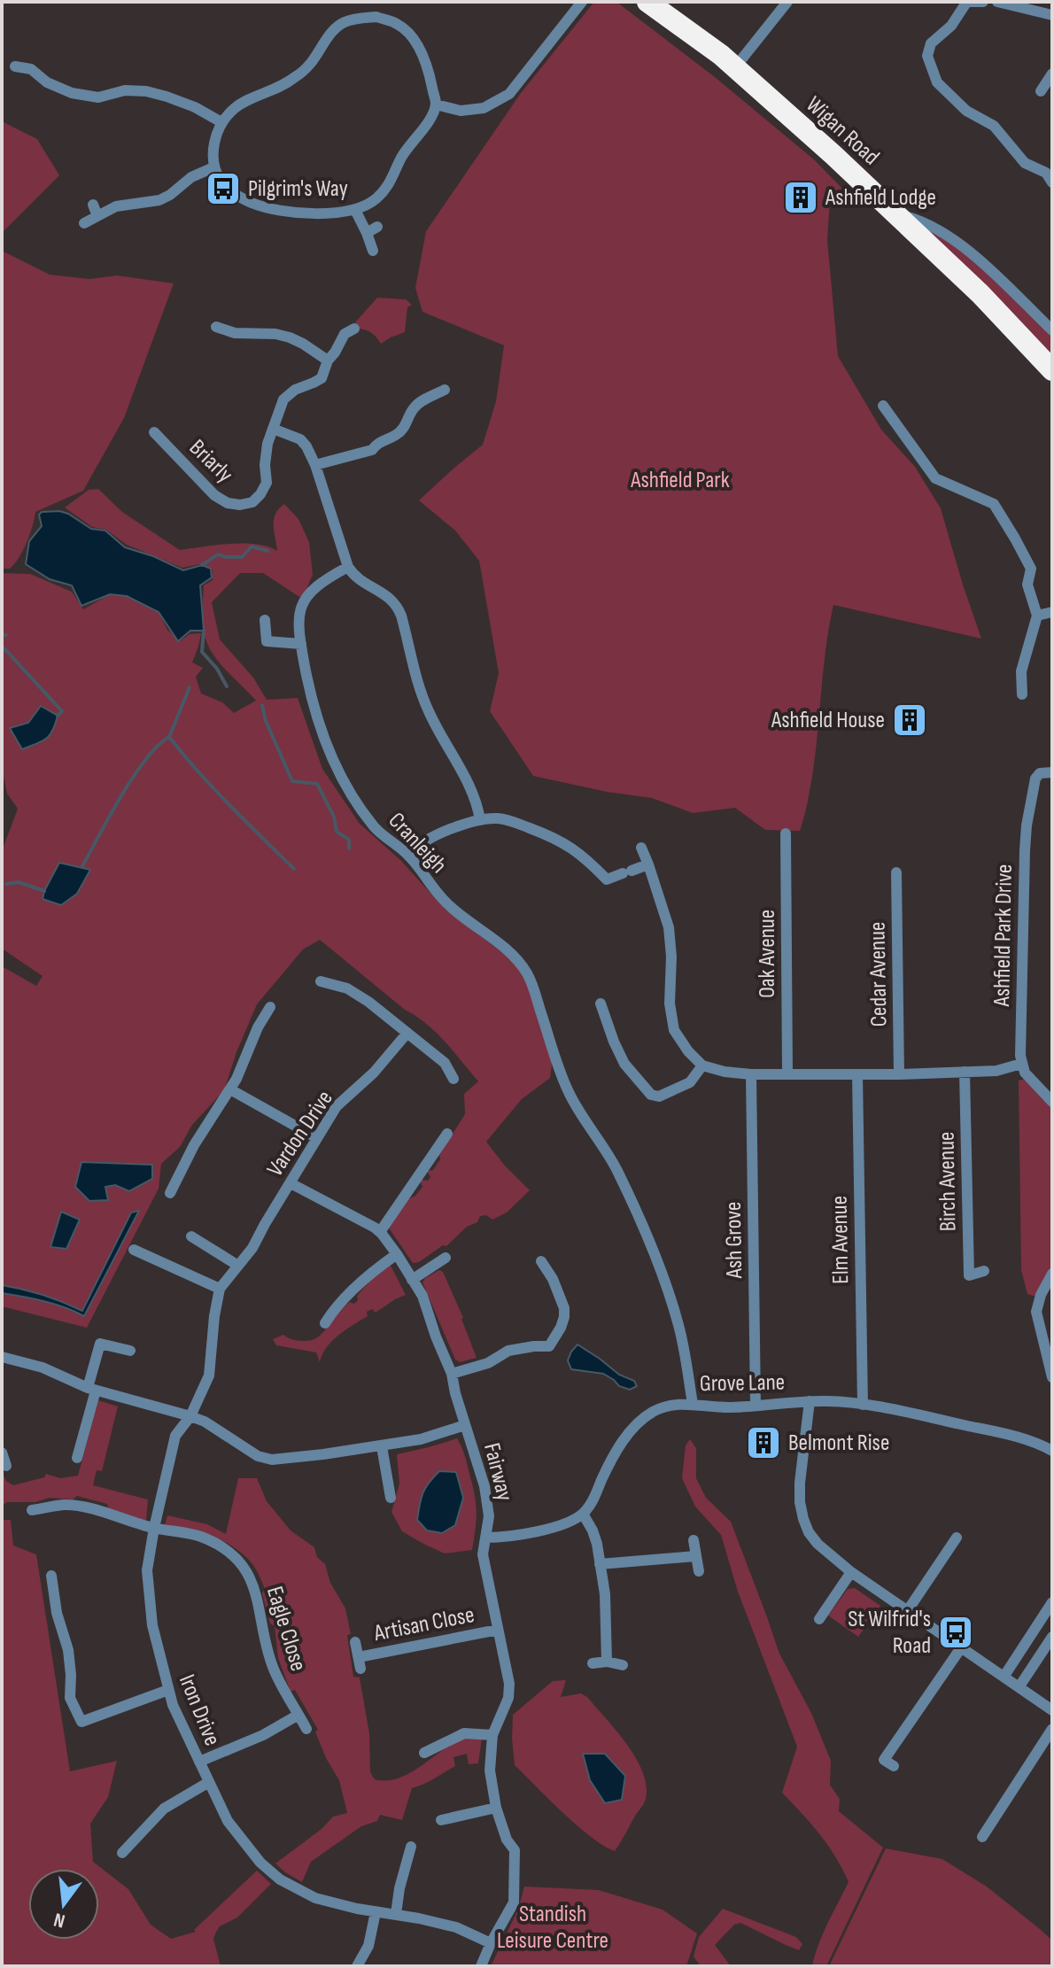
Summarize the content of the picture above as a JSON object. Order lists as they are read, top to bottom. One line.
{"streets":{"highway":["Wigan Road"],"street":["Briarly","Cranleigh","Ashfield Park Drive","Oak Avenue","Cedar Avenue","Vardon Drive","Birch Avenue","Ash Grove","Elm Avenue","Grove Lane","Fairway","Artisan Close","Eagle Close","Iron Drive"]},"crossings":[["Cranleigh","Grove Lane"],["Vardon Drive","Fairway"],["Vardon Drive","Iron Drive"],["Ash Grove","Grove Lane"],["Elm Avenue","Grove Lane"],["Fairway","Artisan Close"],["Fairway","Iron Drive"],["Eagle Close","Iron Drive"]],"parks":["Ashfield Park","Standish Leisure Centre"],"places":{"bus stop":["Pilgrim's Way","St Wilfrid's Road"],"building":["Ashfield Lodge","Ashfield House","Belmont Rise"]},"north":"bottom"}
